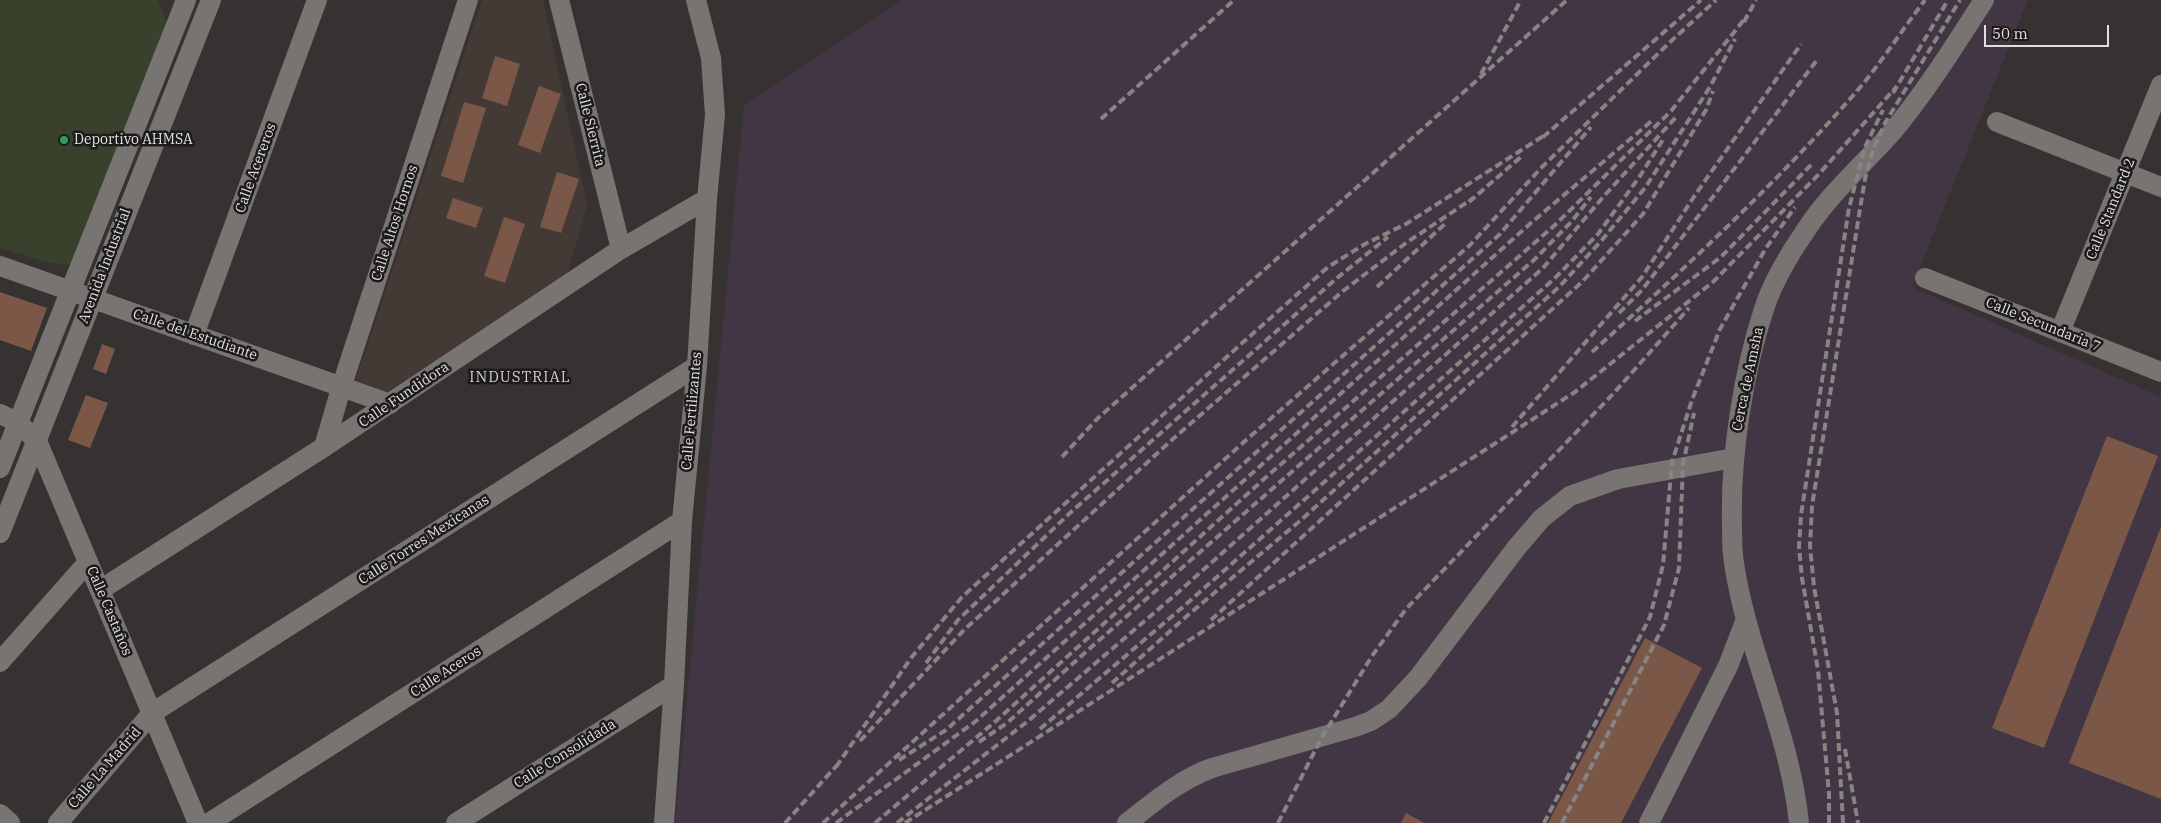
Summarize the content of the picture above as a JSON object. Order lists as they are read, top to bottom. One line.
{"streets":{"street":["Calle Sierrita","Calle Acereros","Calle Standard 2","Calle Altos Hornos","Avenida Industrial","Calle Secundaria 7","Calle del Estudiante","Cerca de Amsha","Calle Fundidora","Calle Fertilizantes","Calle Torres Mexicanas","Calle Castaños","Calle Aceros","Calle Consolidada","Calle La Madrid"]},"crossings":[["Calle Sierrita","Calle Fundidora"],["Calle Acereros","Calle del Estudiante"],["Calle Standard 2","Calle Secundaria 7"],["Calle Altos Hornos","Calle del Estudiante"],["Calle Altos Hornos","Calle Fundidora"],["Avenida Industrial","Calle del Estudiante"],["Avenida Industrial","Calle Castaños"],["Calle del Estudiante","Calle Fundidora"],["Calle Fundidora","Calle Fertilizantes"],["Calle Fundidora","Calle Castaños"],["Calle Fertilizantes","Calle Torres Mexicanas"],["Calle Fertilizantes","Calle Aceros"],["Calle Fertilizantes","Calle Consolidada"],["Calle Torres Mexicanas","Calle Castaños"],["Calle Torres Mexicanas","Calle La Madrid"],["Calle Castaños","Calle La Madrid"]],"districts":["INDUSTRIAL"],"places":["Deportivo AHMSA"],"scale_bar":"50 m"}
